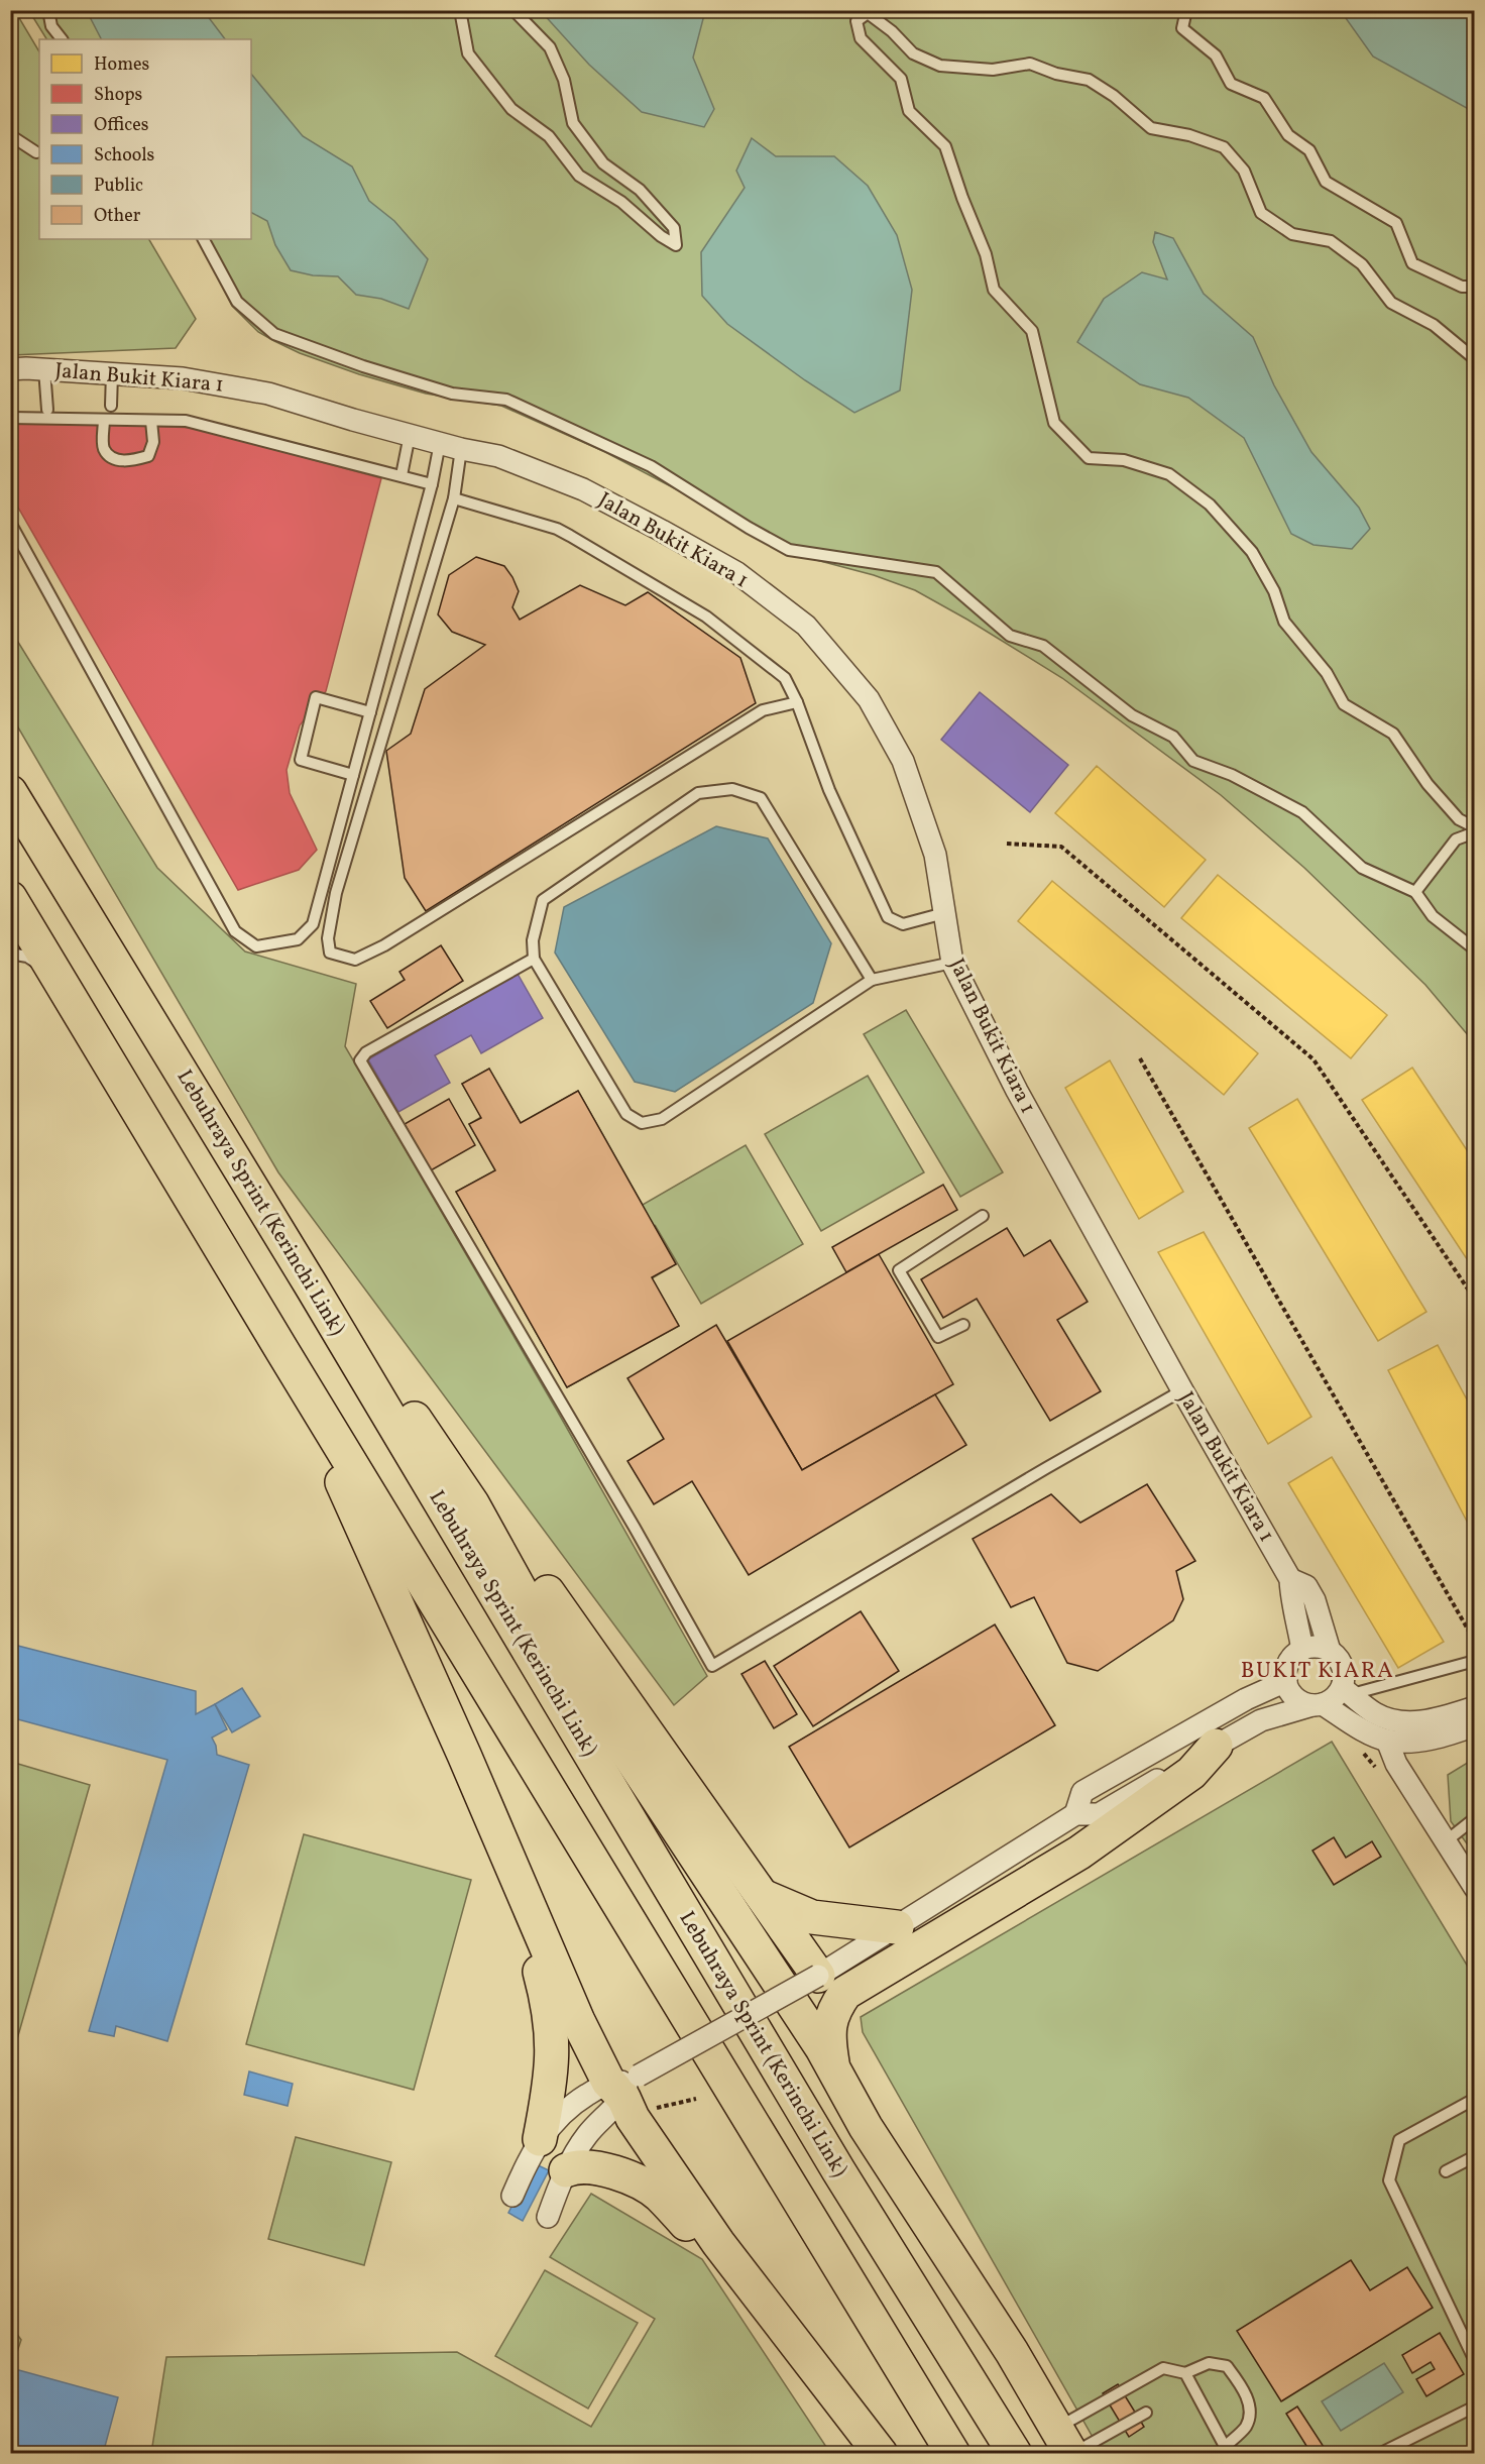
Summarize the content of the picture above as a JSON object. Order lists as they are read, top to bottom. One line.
{"streets":{"highway":["Lebuhraya Sprint (Kerinchi Link)"],"street":["Jalan Bukit Kiara 1"]},"districts":["BUKIT KIARA"],"legend":["Homes","Shops","Offices","Schools","Public","Other"]}
